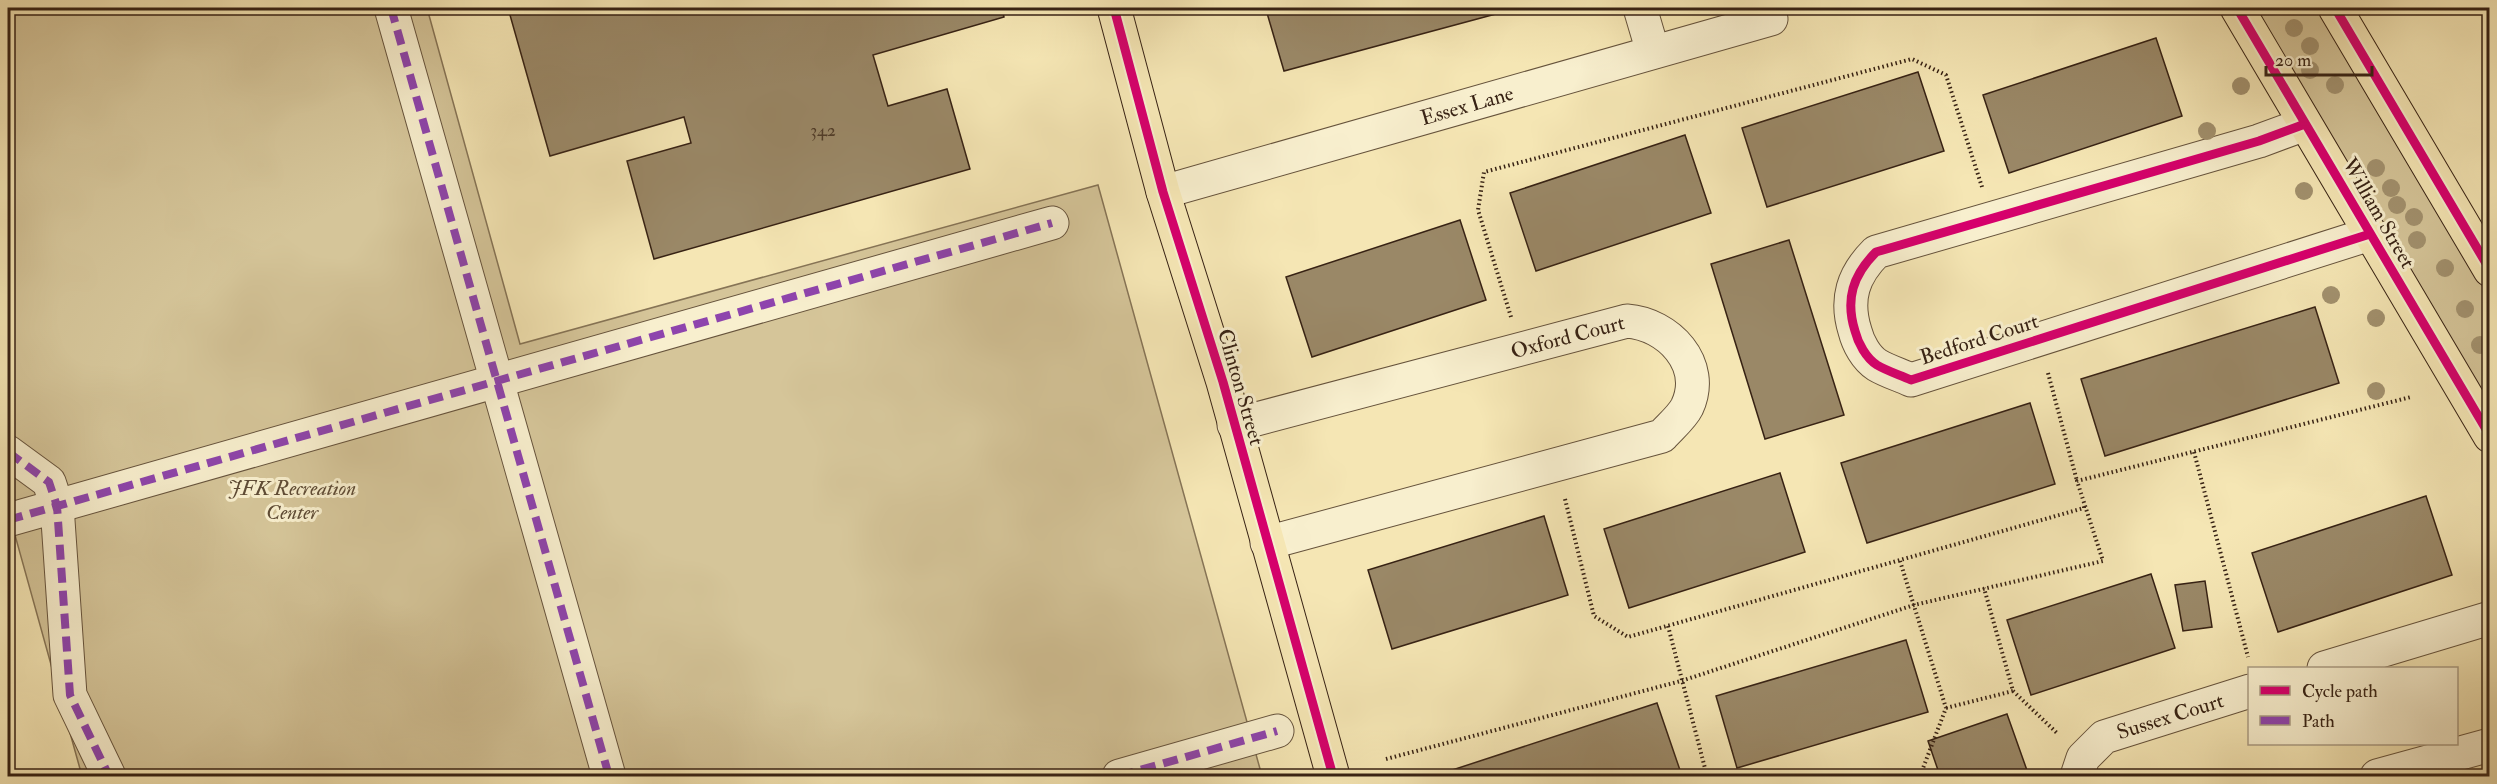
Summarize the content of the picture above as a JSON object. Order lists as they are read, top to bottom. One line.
{"streets":{"main road":["William Street","Clinton Street"],"street":["Essex Lane","Oxford Court","Bedford Court","Sussex Court"]},"crossings":[["Essex Lane","Clinton Street"],["William Street","Bedford Court"],["Oxford Court","Clinton Street"]],"parks":["JFK Recreation Center"],"house_numbers":["342"],"legend":["Cycle path","Path"],"scale_bar":"20 m"}
